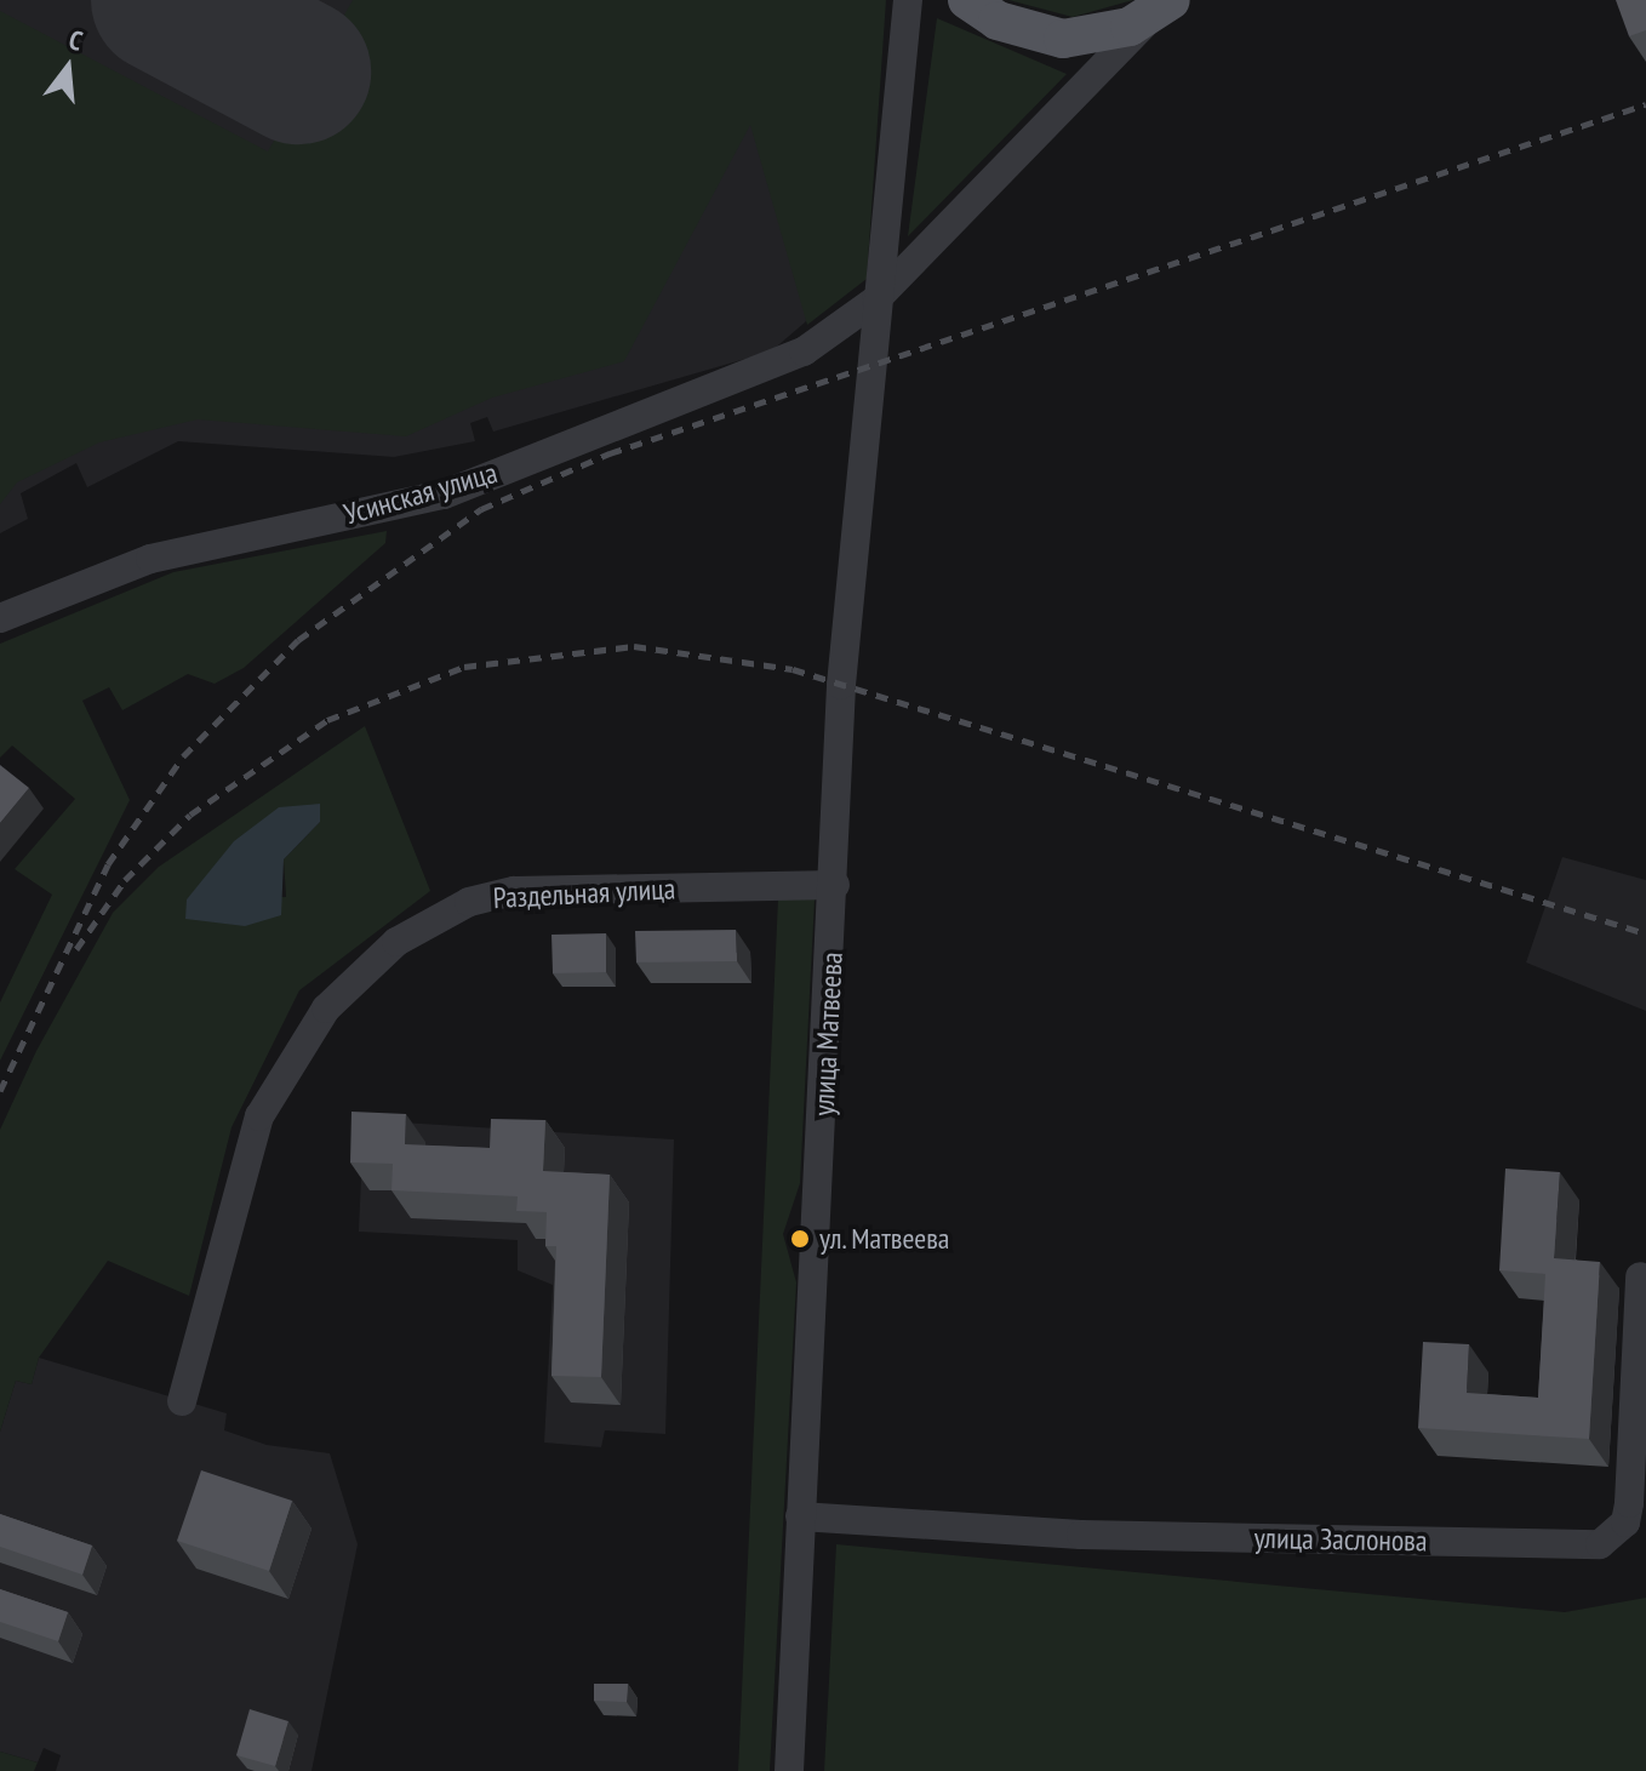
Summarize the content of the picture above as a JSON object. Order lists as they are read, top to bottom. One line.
{"streets":{"street":["Усинская улица","Раздельная улица","улица Матвеева","улица Заслонова"]},"crossings":[["Усинская улица","улица Матвеева"],["Раздельная улица","улица Матвеева"],["улица Матвеева","улица Заслонова"]],"places":["ул. Матвеева"],"north":"top"}
